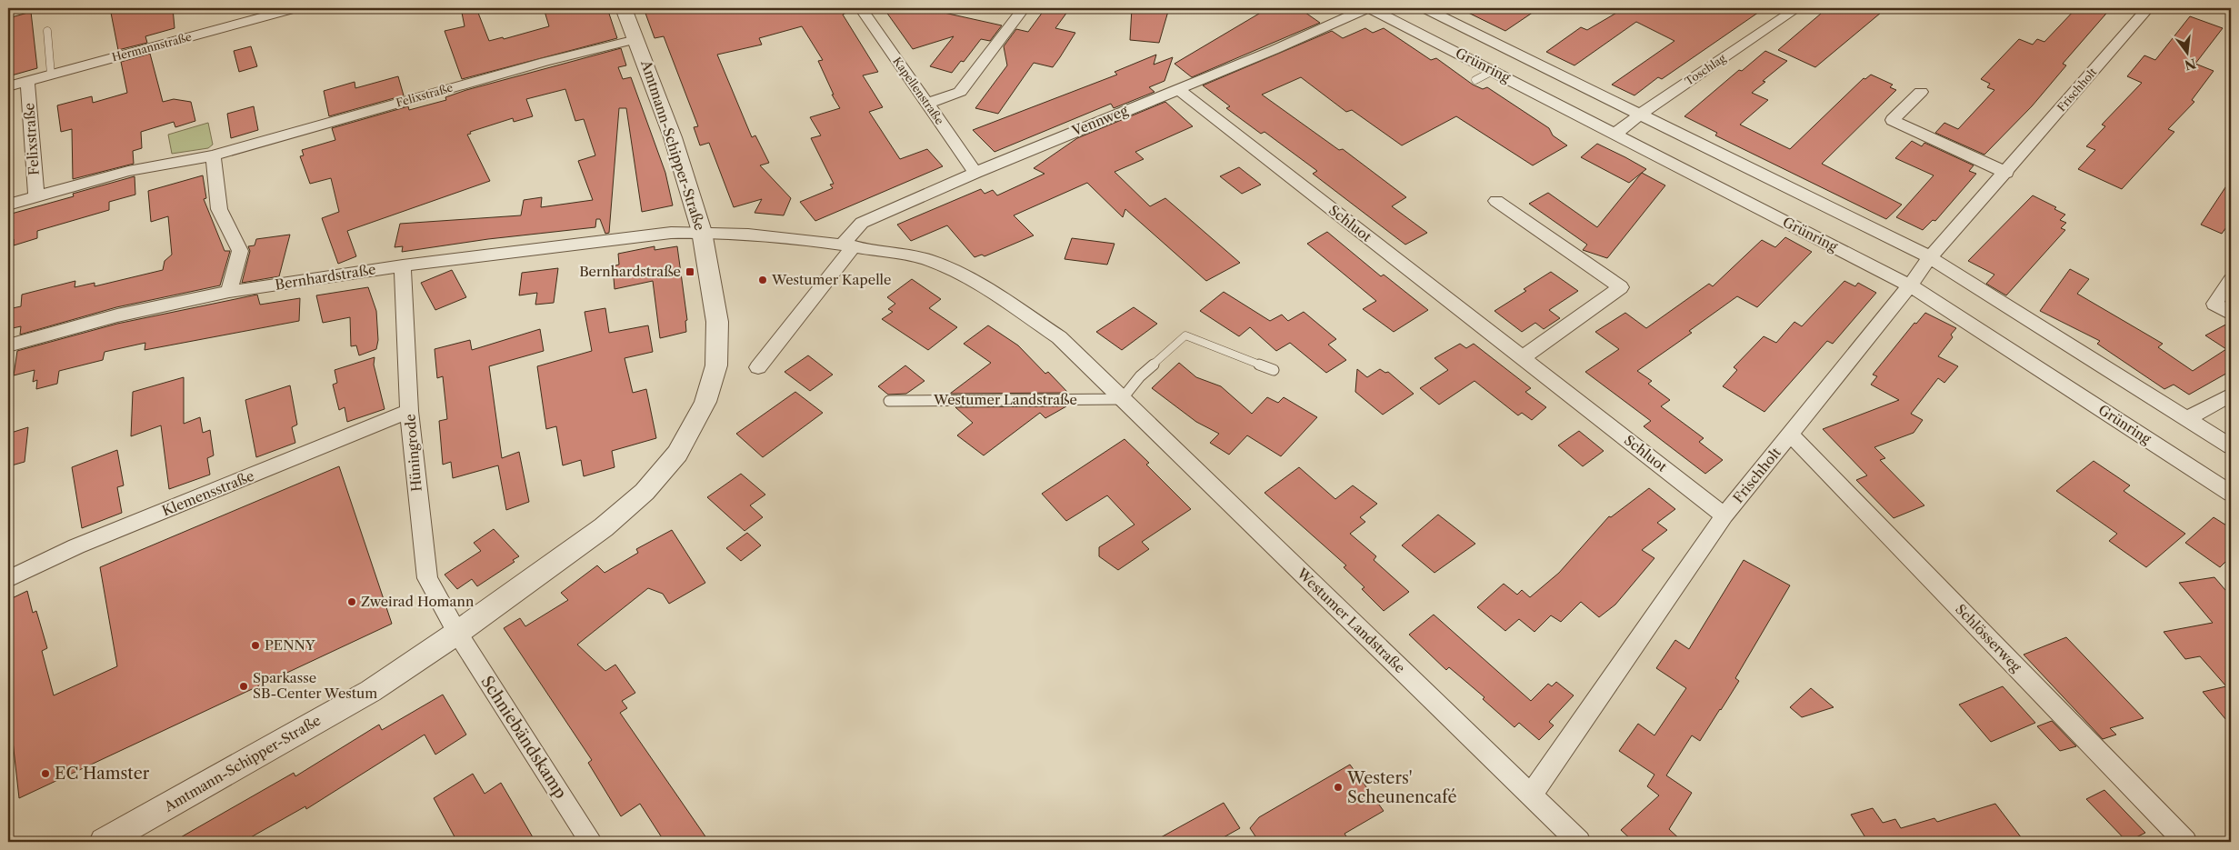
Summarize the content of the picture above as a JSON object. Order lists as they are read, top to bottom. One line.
{"streets":{"street":["Hermannstraße","Grünring","Toschlag","Frischholt","Kapellenstraße","Felixstraße","Vennweg","Amtmann-Schipper-Straße","Schluot","Bernhardstraße","Westumer Landstraße","Hüningrode","Klemensstraße","Schlösserweg","Schniebändskamp"]},"crossings":[["Hermannstraße","Felixstraße"],["Grünring","Toschlag"],["Grünring","Frischholt"],["Grünring","Vennweg"],["Frischholt","Schluot"],["Frischholt","Westumer Landstraße"],["Frischholt","Schlösserweg"],["Kapellenstraße","Vennweg"],["Felixstraße","Amtmann-Schipper-Straße"],["Vennweg","Schluot"],["Vennweg","Westumer Landstraße"],["Amtmann-Schipper-Straße","Bernhardstraße"],["Amtmann-Schipper-Straße","Westumer Landstraße"],["Amtmann-Schipper-Straße","Hüningrode"],["Amtmann-Schipper-Straße","Schniebändskamp"],["Bernhardstraße","Westumer Landstraße"],["Bernhardstraße","Hüningrode"],["Hüningrode","Klemensstraße"],["Hüningrode","Schniebändskamp"]],"places":{"transit":["Bernhardstraße"],"other":["Westumer Kapelle","Zweirad Homann","PENNY","Sparkasse SB-Center Westum","EC Hamster","Westers' Scheunencafé"]},"north":"bottom"}
